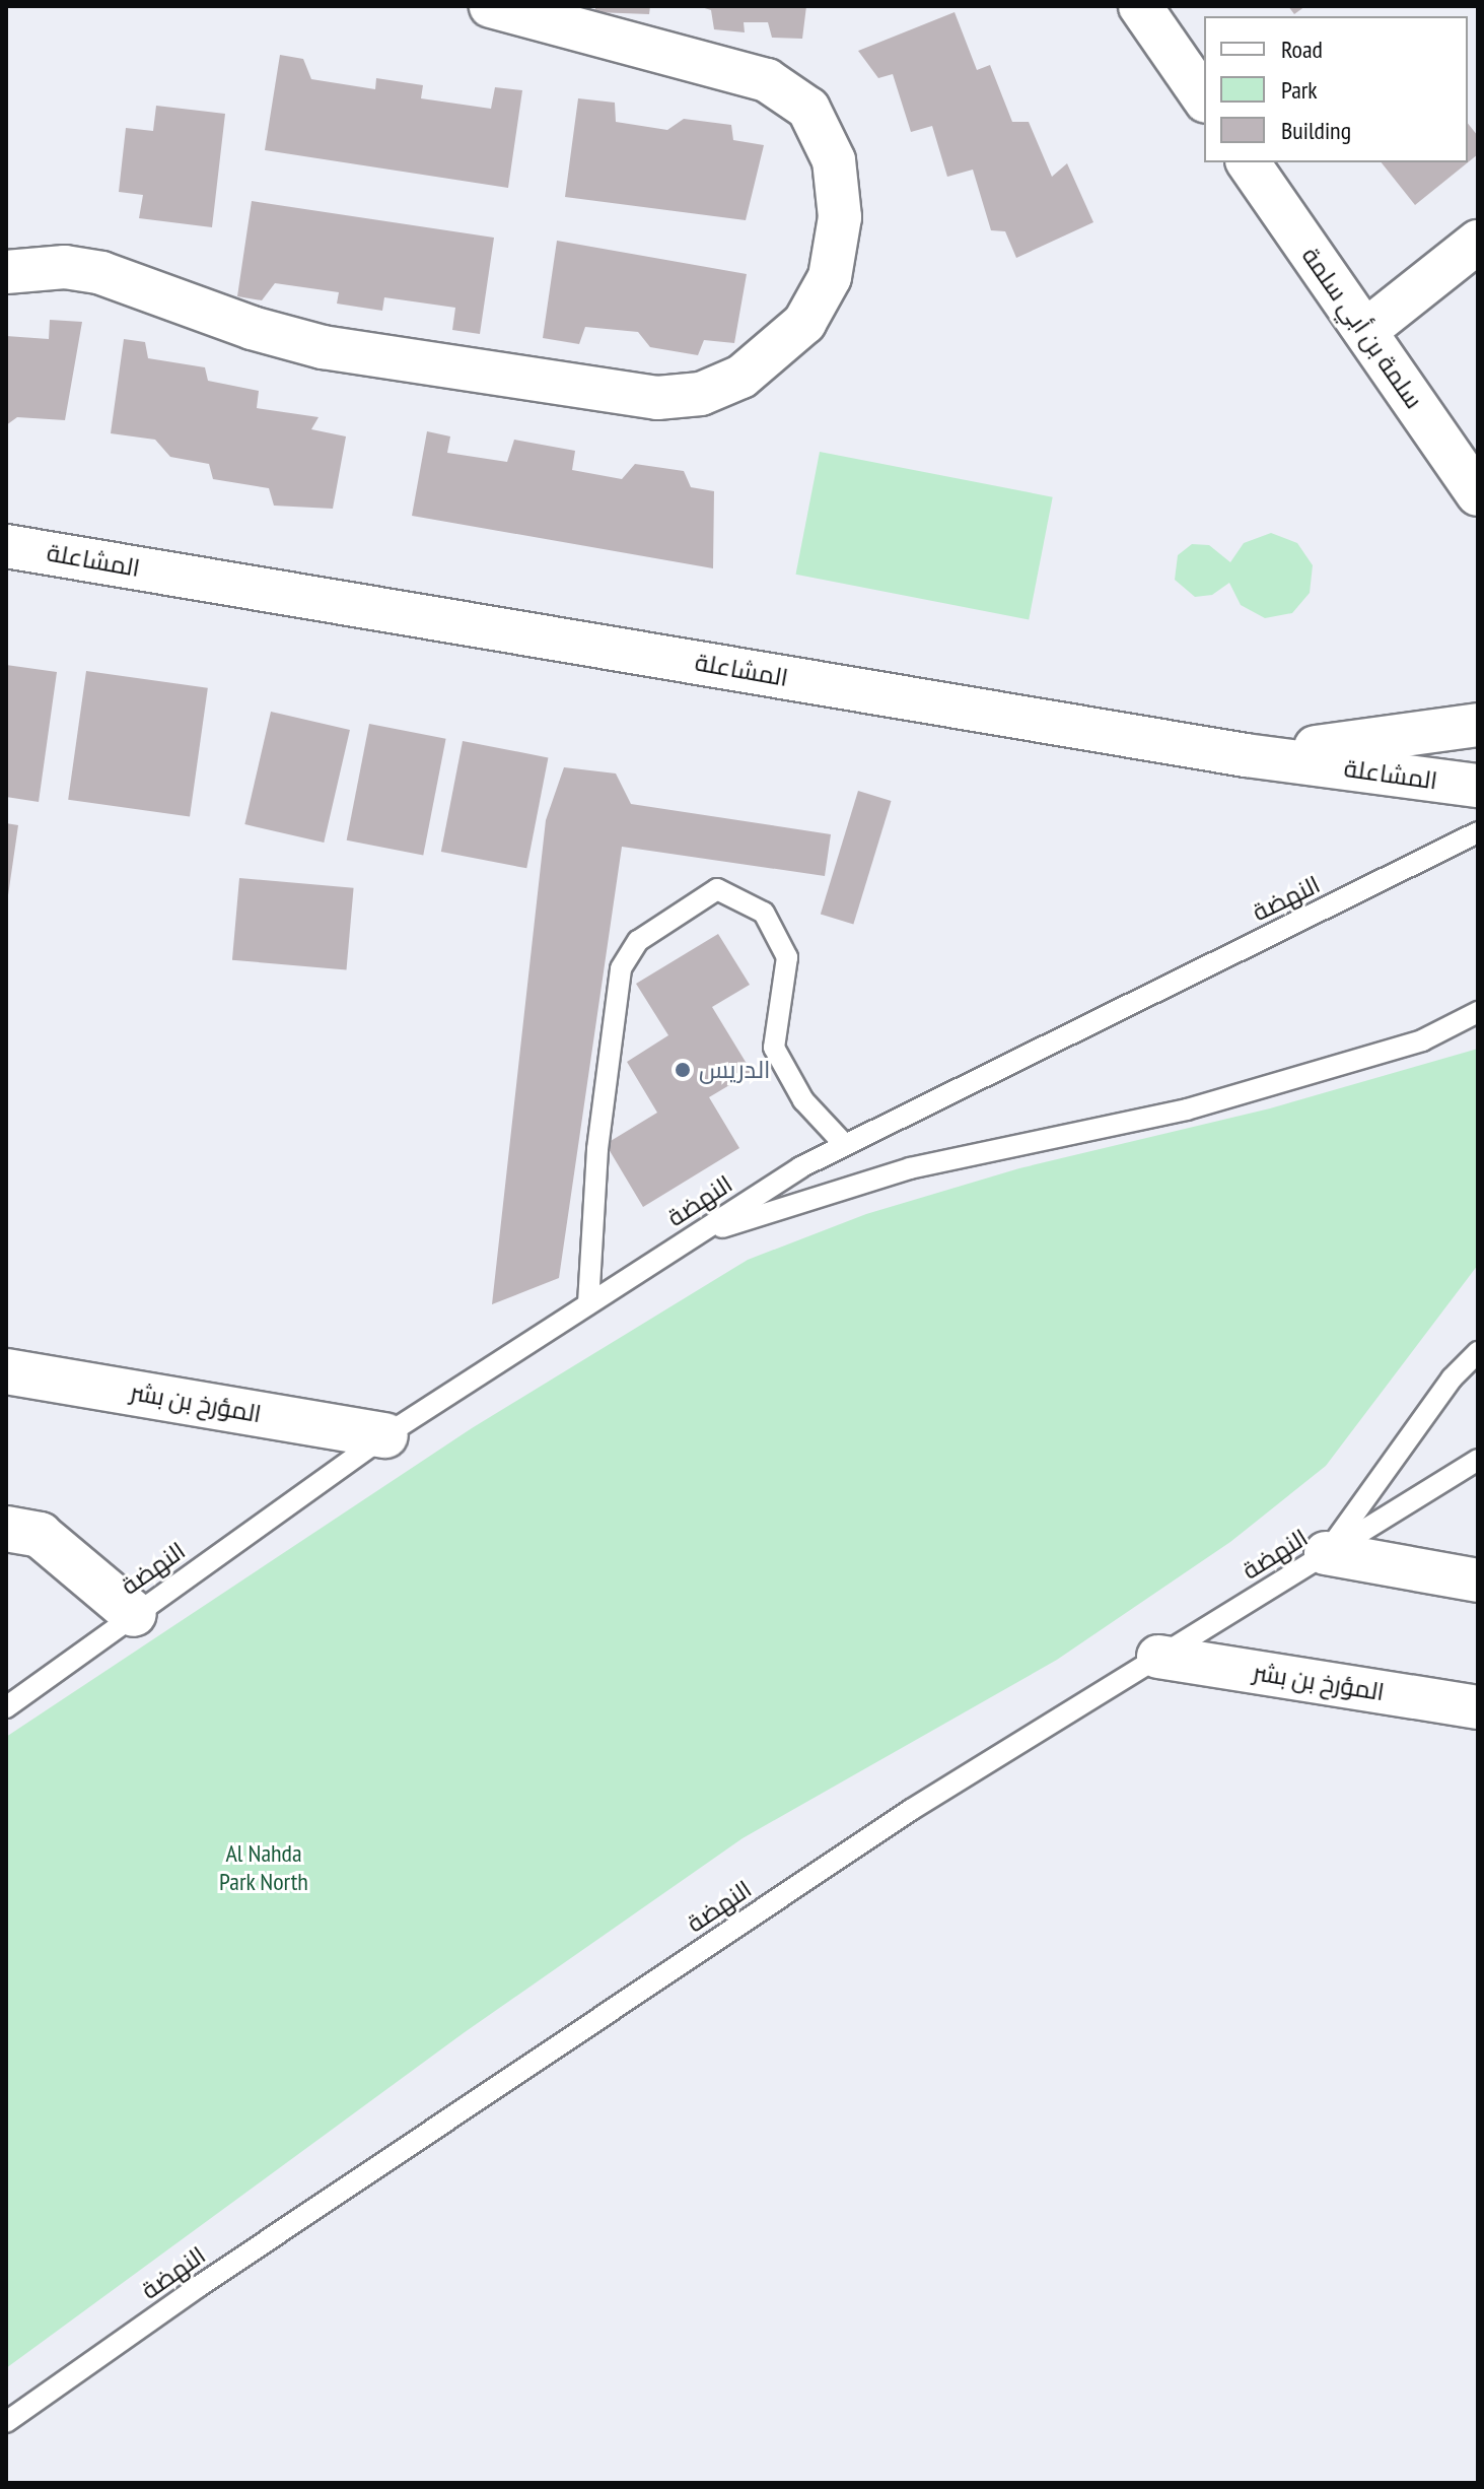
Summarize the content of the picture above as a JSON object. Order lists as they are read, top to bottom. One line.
{"streets":{"street":["سلمة بن أبي سلمة","المشاعلة","المؤرخ بن بشر"],"lane":["النهضة"]},"crossings":[["النهضة","المؤرخ بن بشر"]],"parks":["Al Nahda Park North"],"places":["الدريس"],"legend":["Road","Park","Building"]}
